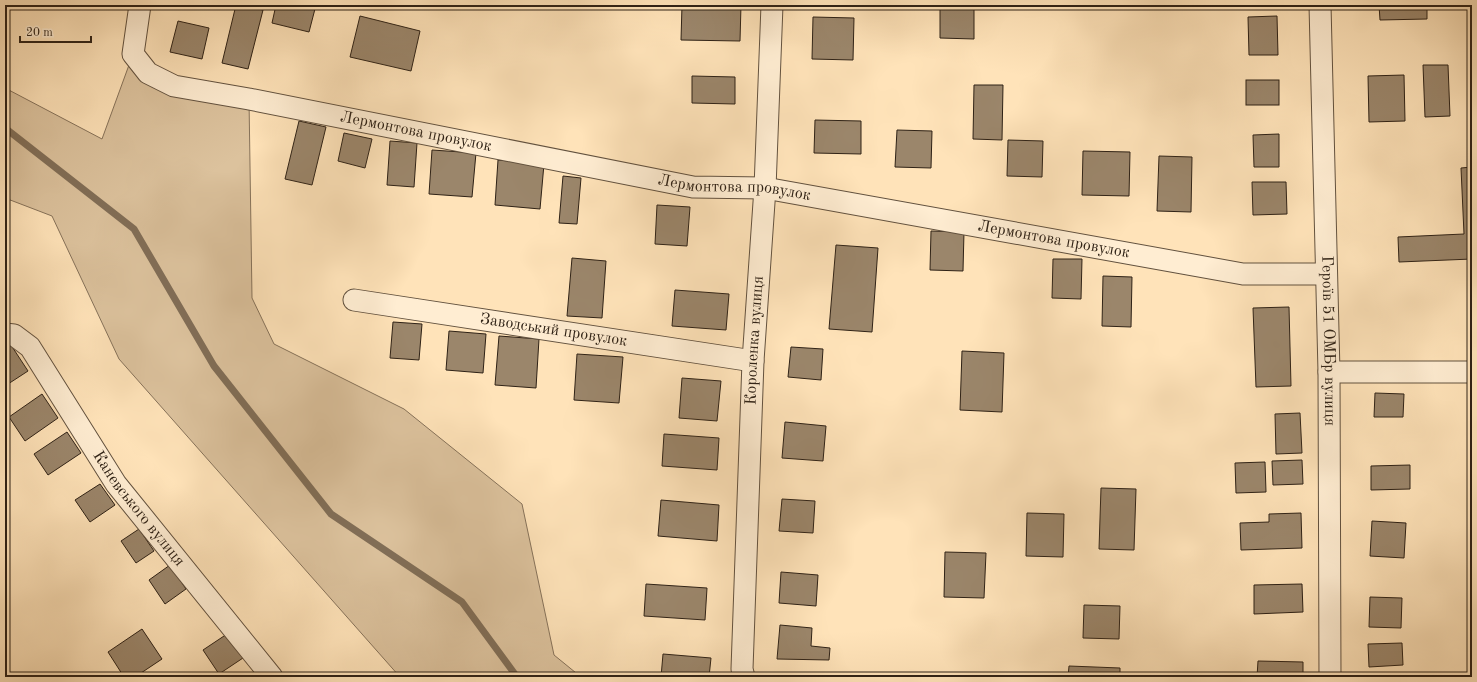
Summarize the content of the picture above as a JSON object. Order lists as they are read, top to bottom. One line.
{"streets":{"street":["Лермонтова провулок","Заводський провулок","Короленка вулиця","Героїв 51 ОМБр вулиця","Каневського вулиця"]},"crossings":[["Лермонтова провулок","Короленка вулиця"],["Лермонтова провулок","Героїв 51 ОМБр вулиця"],["Заводський провулок","Короленка вулиця"]],"scale_bar":"20 m"}
